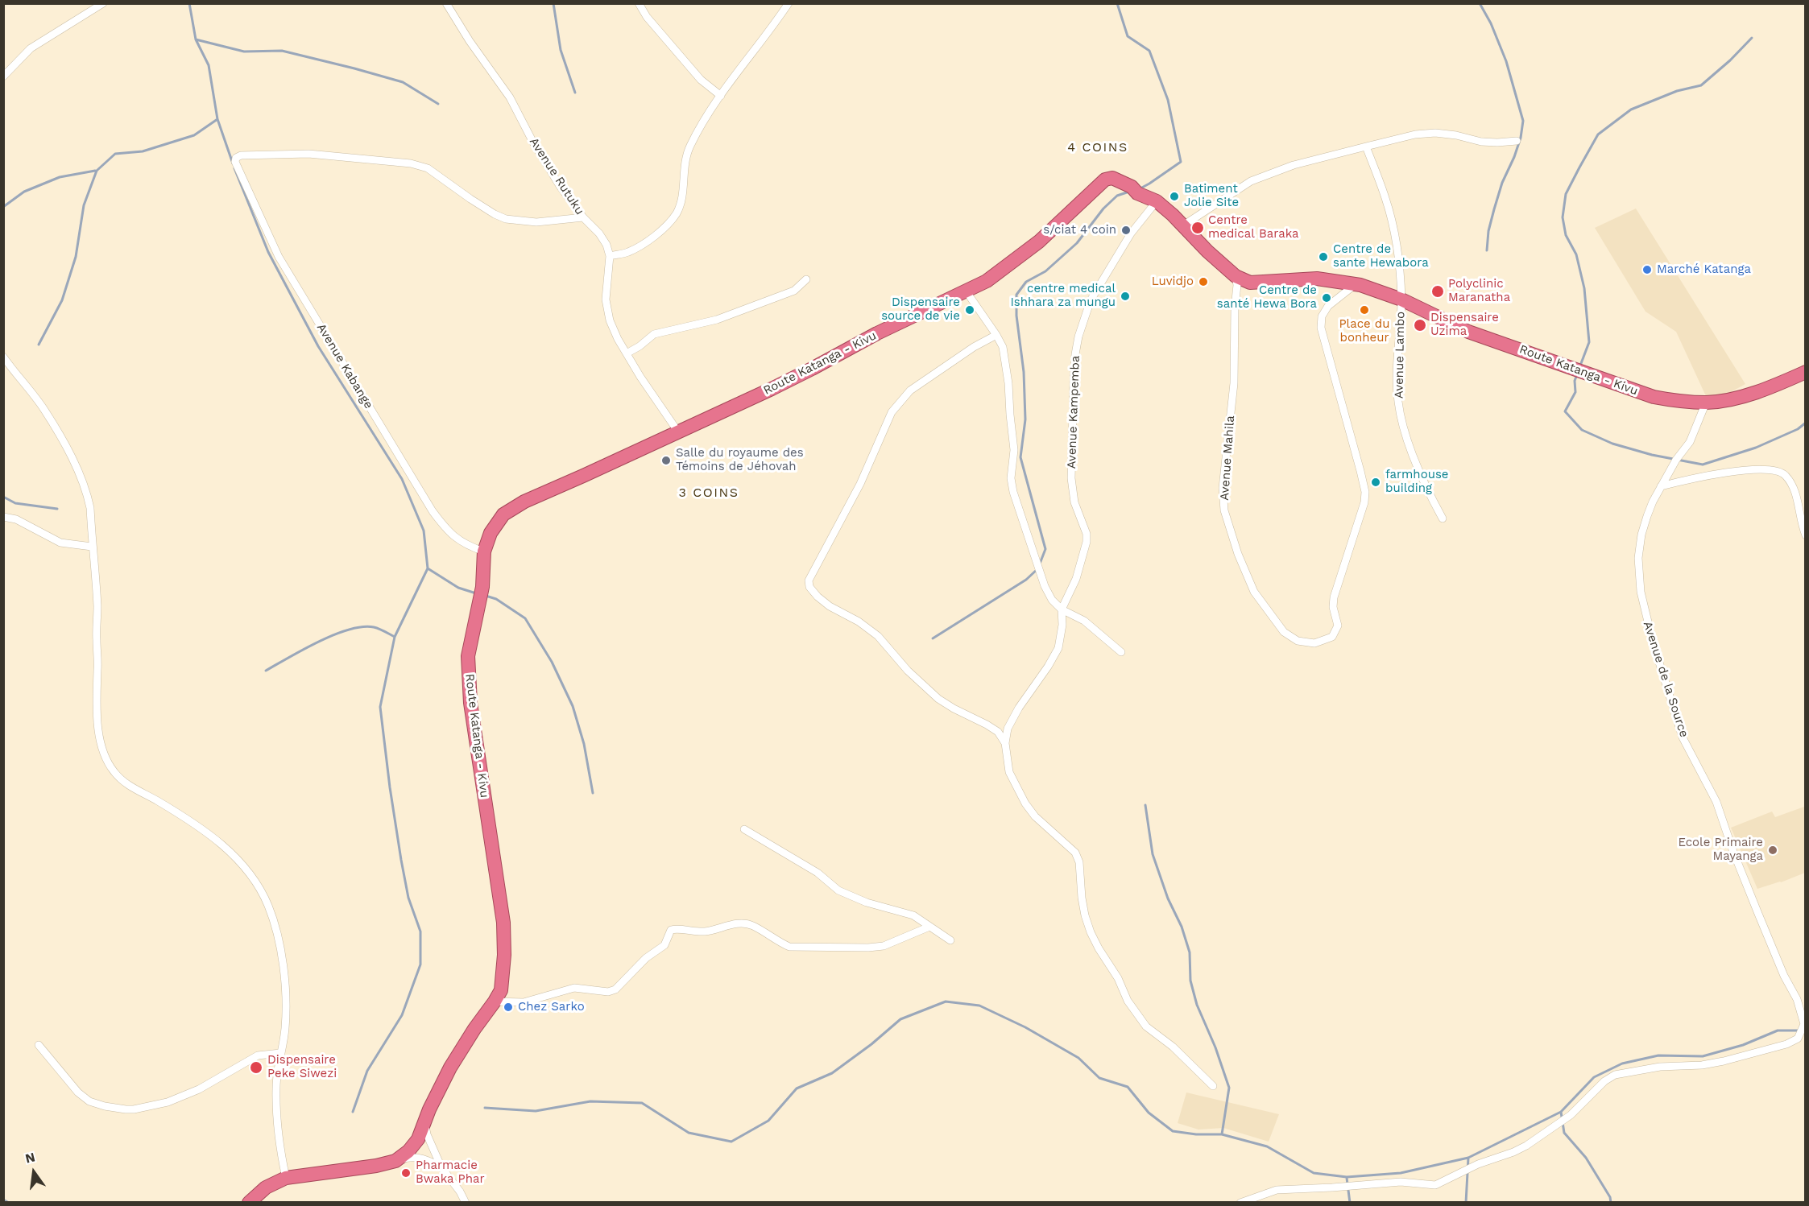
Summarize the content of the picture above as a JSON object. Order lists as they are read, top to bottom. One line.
{"streets":{"highway":["Route Katanga - Kivu"],"street":["Avenue Rutuku","Avenue Lambo","Avenue Kabange","Avenue Kampemba","Avenue Mahila","Avenue de la Source"]},"crossings":[["Avenue Rutuku","Route Katanga - Kivu"],["Avenue Rutuku","Avenue Kabange"],["Avenue Lambo","Route Katanga - Kivu"],["Route Katanga - Kivu","Avenue Kabange"],["Route Katanga - Kivu","Avenue Kampemba"],["Route Katanga - Kivu","Avenue Mahila"],["Route Katanga - Kivu","Avenue de la Source"]],"districts":["4 COINS","3 COINS"],"places":["Batiment Jolie Site","Centre medical Baraka","s/ciat 4 coin","Centre de sante Hewabora","Marché Katanga","Luvidjo","Polyclinic Maranatha","centre medical Ishhara za mungu","Centre de santé Hewa Bora","Dispensaire source de vie","Place du bonheur","Dispensaire Uzima","Salle du royaume des Témoins de Jéhovah","farmhouse building","Ecole Primaire Mayanga","Chez Sarko","Dispensaire Peke Siwezi","Pharmacie Bwaka Phar"],"north":"top"}
